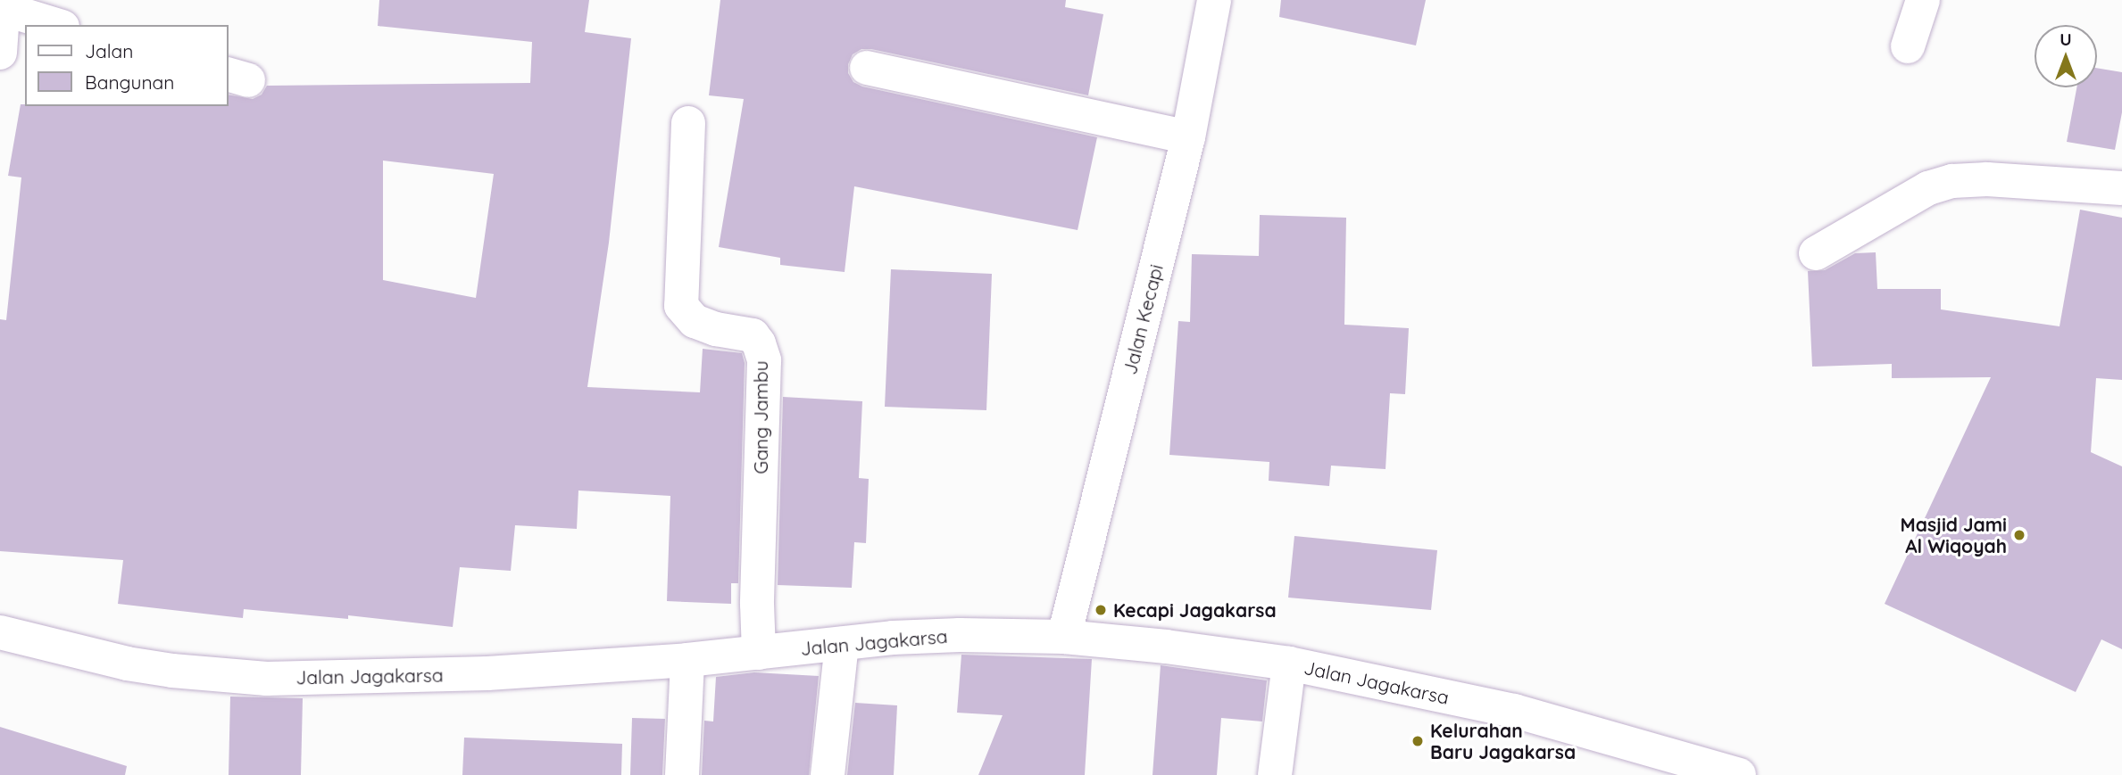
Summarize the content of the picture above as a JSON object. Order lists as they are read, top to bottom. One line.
{"streets":{"street":["Jalan Kecapi","Gang Jambu","Jalan Jagakarsa"]},"crossings":[["Jalan Kecapi","Jalan Jagakarsa"],["Gang Jambu","Jalan Jagakarsa"]],"places":["Masjid Jami Al Wiqoyah","Kecapi Jagakarsa","Kelurahan Baru Jagakarsa"],"legend":["Jalan","Bangunan"],"north":"top"}
